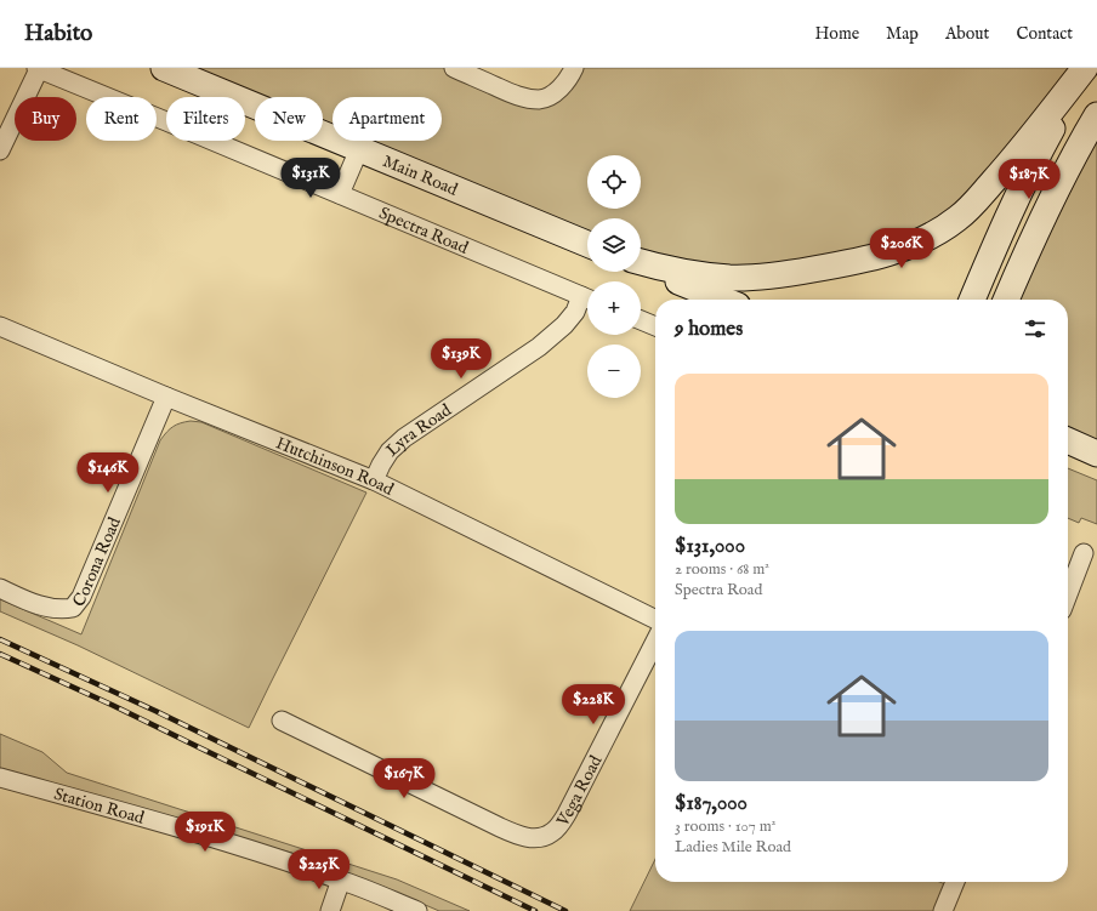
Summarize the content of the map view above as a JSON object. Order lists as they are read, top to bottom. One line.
{"streets":{"main road":["Main Road"],"street":["Spectra Road","Lyra Road","Hutchinson Road","Corona Road","Vega Road","Station Road"]},"crossings":[["Lyra Road","Hutchinson Road"],["Hutchinson Road","Corona Road"]],"page":{"header":"Habito","nav":["Home","Map","About","Contact"],"chip":["Buy","Rent","Filters","New","Apartment"],"map_buttons":["+","−"],"price":["$131K","$187K","$206K","$139K","$146K","$228K","$167K","$191K","$225K"],"heading":"9 homes","list":[{"name":"$131,000","note":"2 rooms · 68 m² · Spectra Road"},{"name":"$187,000","note":"3 rooms · 107 m² · Ladies Mile Road"}]}}
